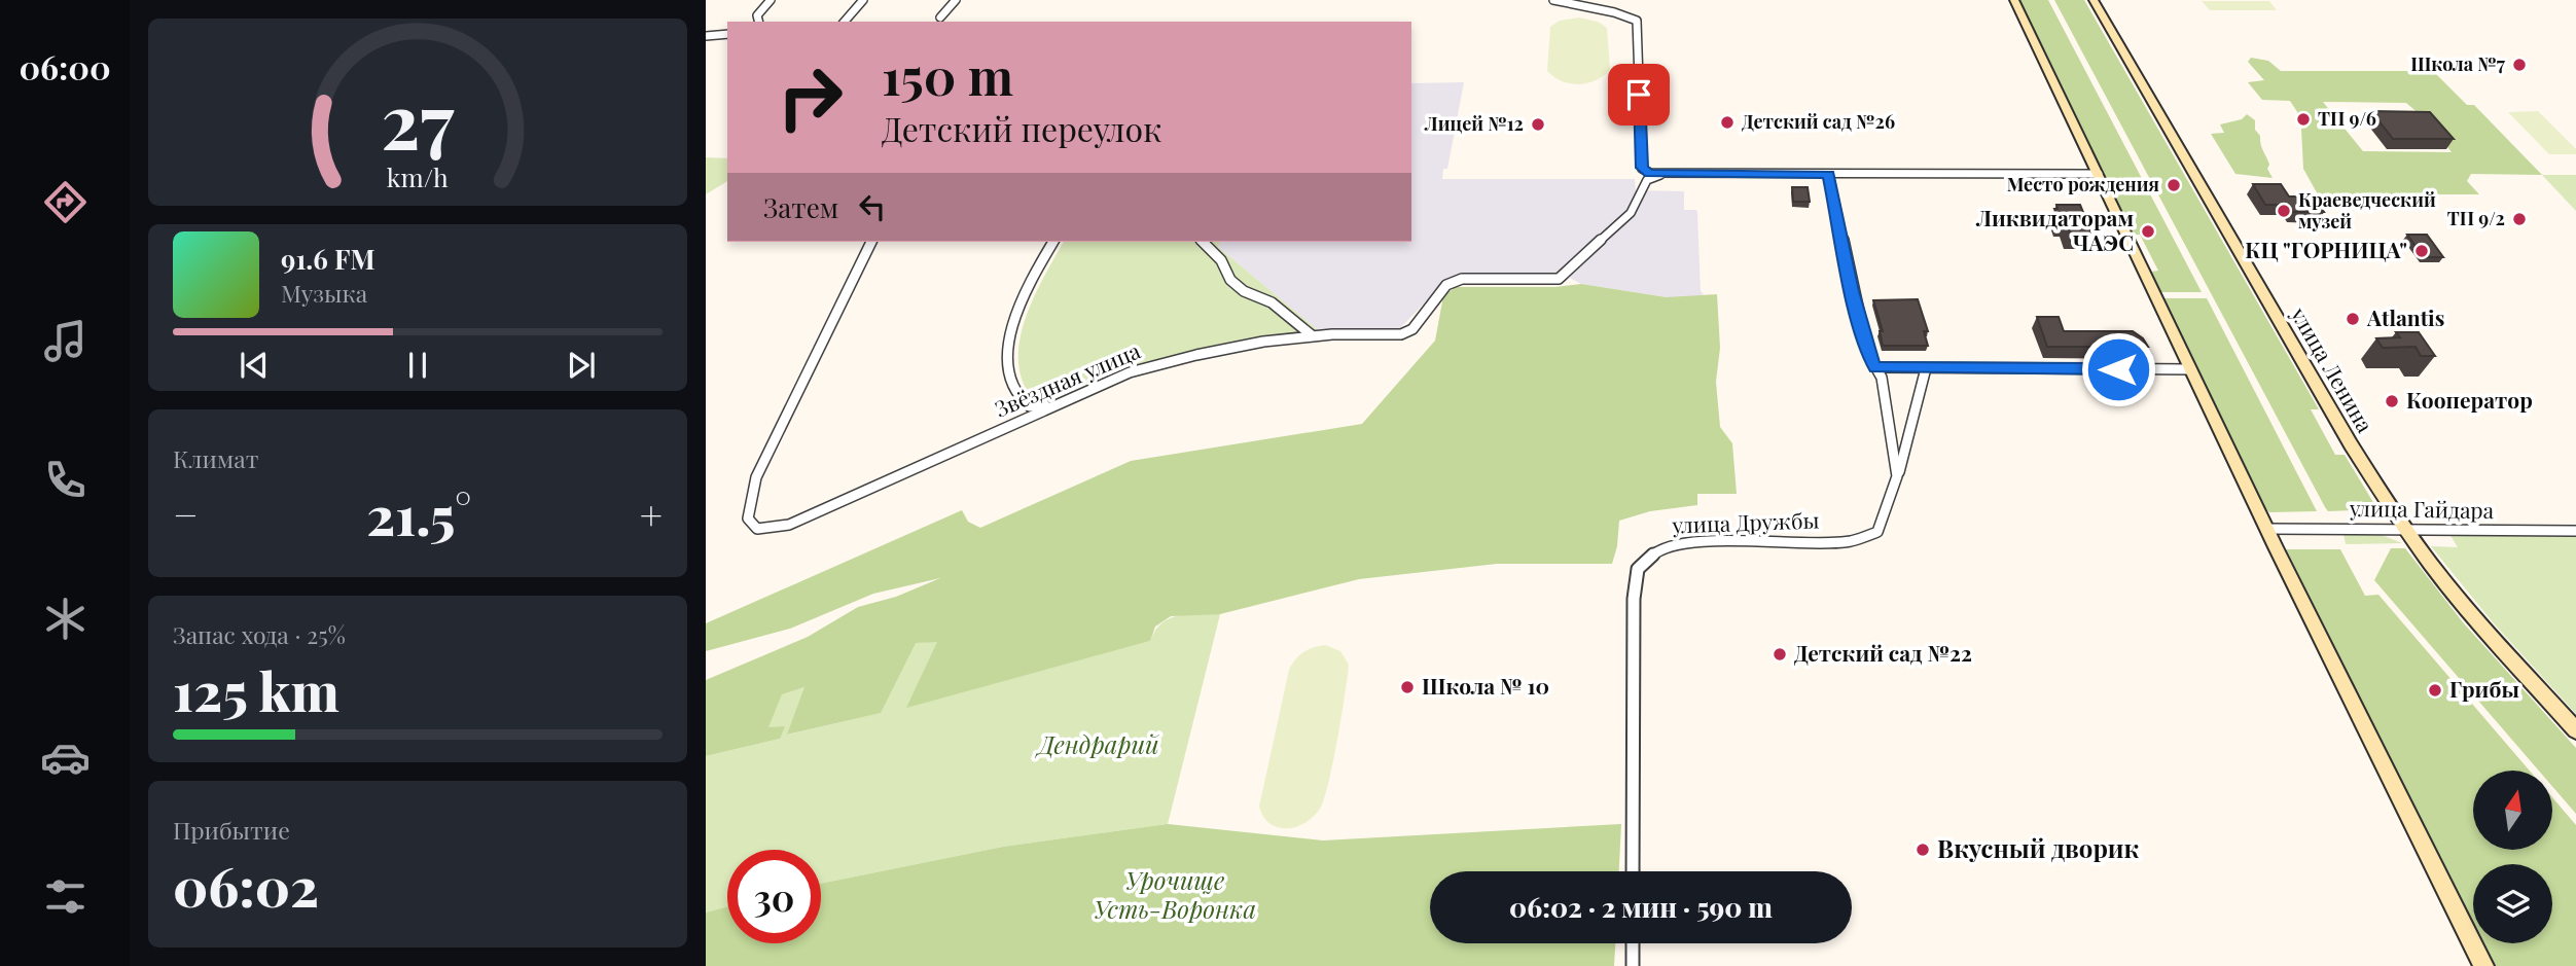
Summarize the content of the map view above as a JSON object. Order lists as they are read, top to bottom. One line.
{"streets":{"street":["улица Ленина","Звёздная улица","улица Гайдара","улица Дружбы"]},"crossings":[["улица Ленина","улица Гайдара"]],"parks":["Дендрарий","Урочище Усть-Воронка"],"places":["Школа №7","ТП 9/6","Детский сад №26","Лицей №12","Место рождения","Краеведческий музей","ТП 9/2","Ликвидаторам ЧАЭС","КЦ \"ГОРНИЦА\"","Atlantis","Кооператор","Детский сад №22","Школа № 10","Грибы","Вкусный дворик"],"north":"top","page":{"tabs":"06:00","turn":["150 m","Детский переулок"],"then":"Затем","song":["91.6 FM","Музыка"],"tile":["Климат",["Запас хода · 25%","125 km"],["Прибытие","06:02"]],"heat":["−","21.5°","+"],"limit":"30","trip":"06:02 · 2 мин · 590 m","gauge":["27","km/h"]}}
